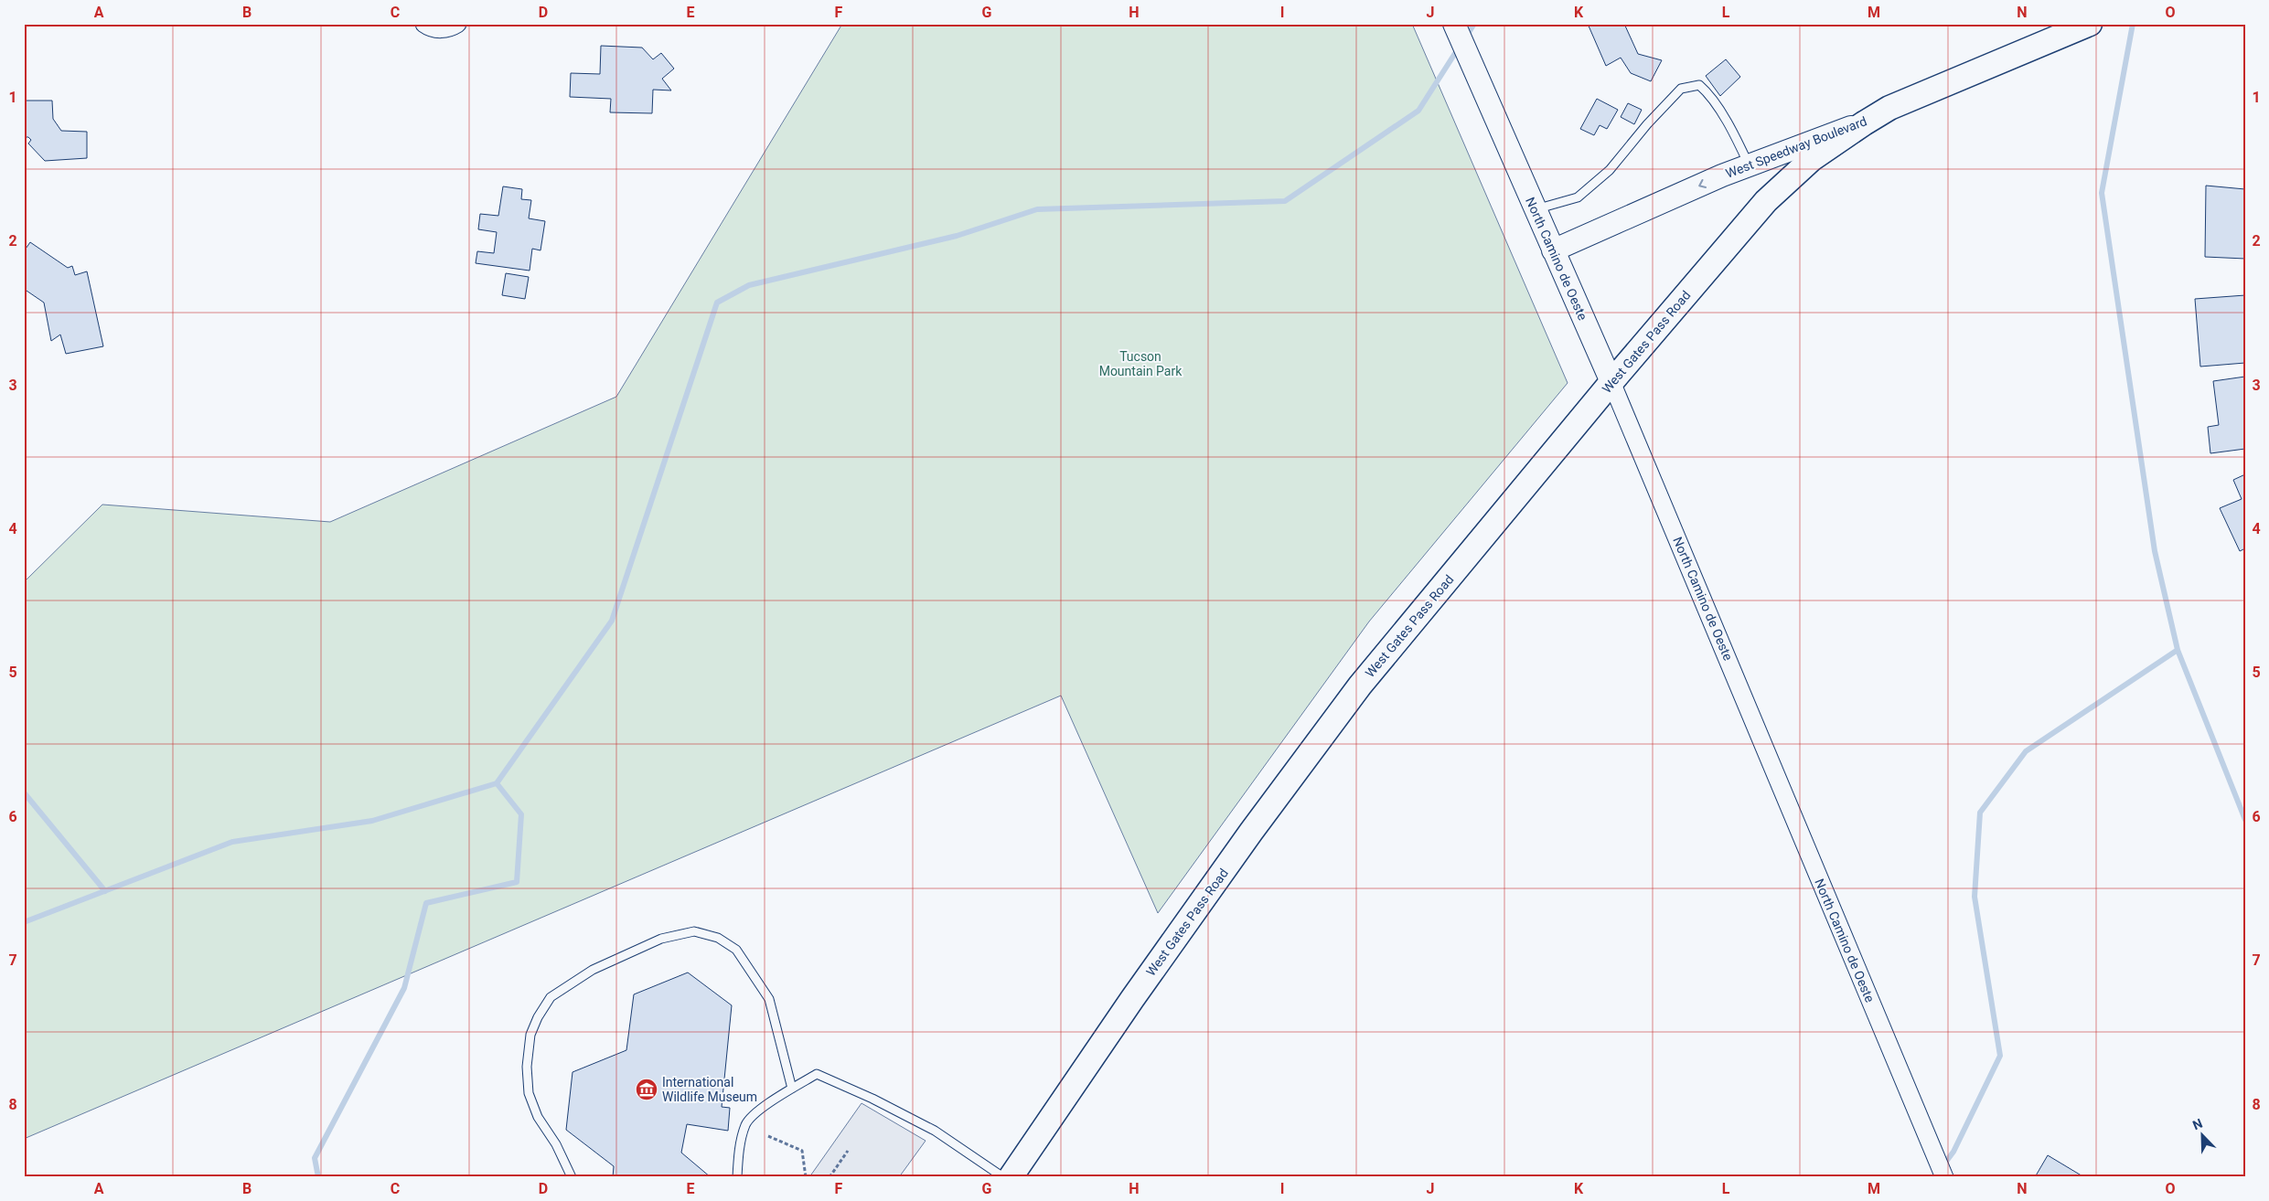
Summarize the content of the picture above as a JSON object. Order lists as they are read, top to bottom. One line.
{"streets":{"main road":["West Speedway Boulevard","West Gates Pass Road"],"street":["North Camino de Oeste"]},"crossings":[["West Speedway Boulevard","North Camino de Oeste"],["West Speedway Boulevard","West Gates Pass Road"],["North Camino de Oeste","West Gates Pass Road"]],"one_way":["West Speedway Boulevard"],"parks":["Tucson Mountain Park"],"places":{"museum":["International Wildlife Museum"]},"north":"top left","grid":{"columns":["A","B","C","D","E","F","G","H","I","J","K","L","M","N","O"],"rows":["1","2","3","4","5","6","7","8"]}}
